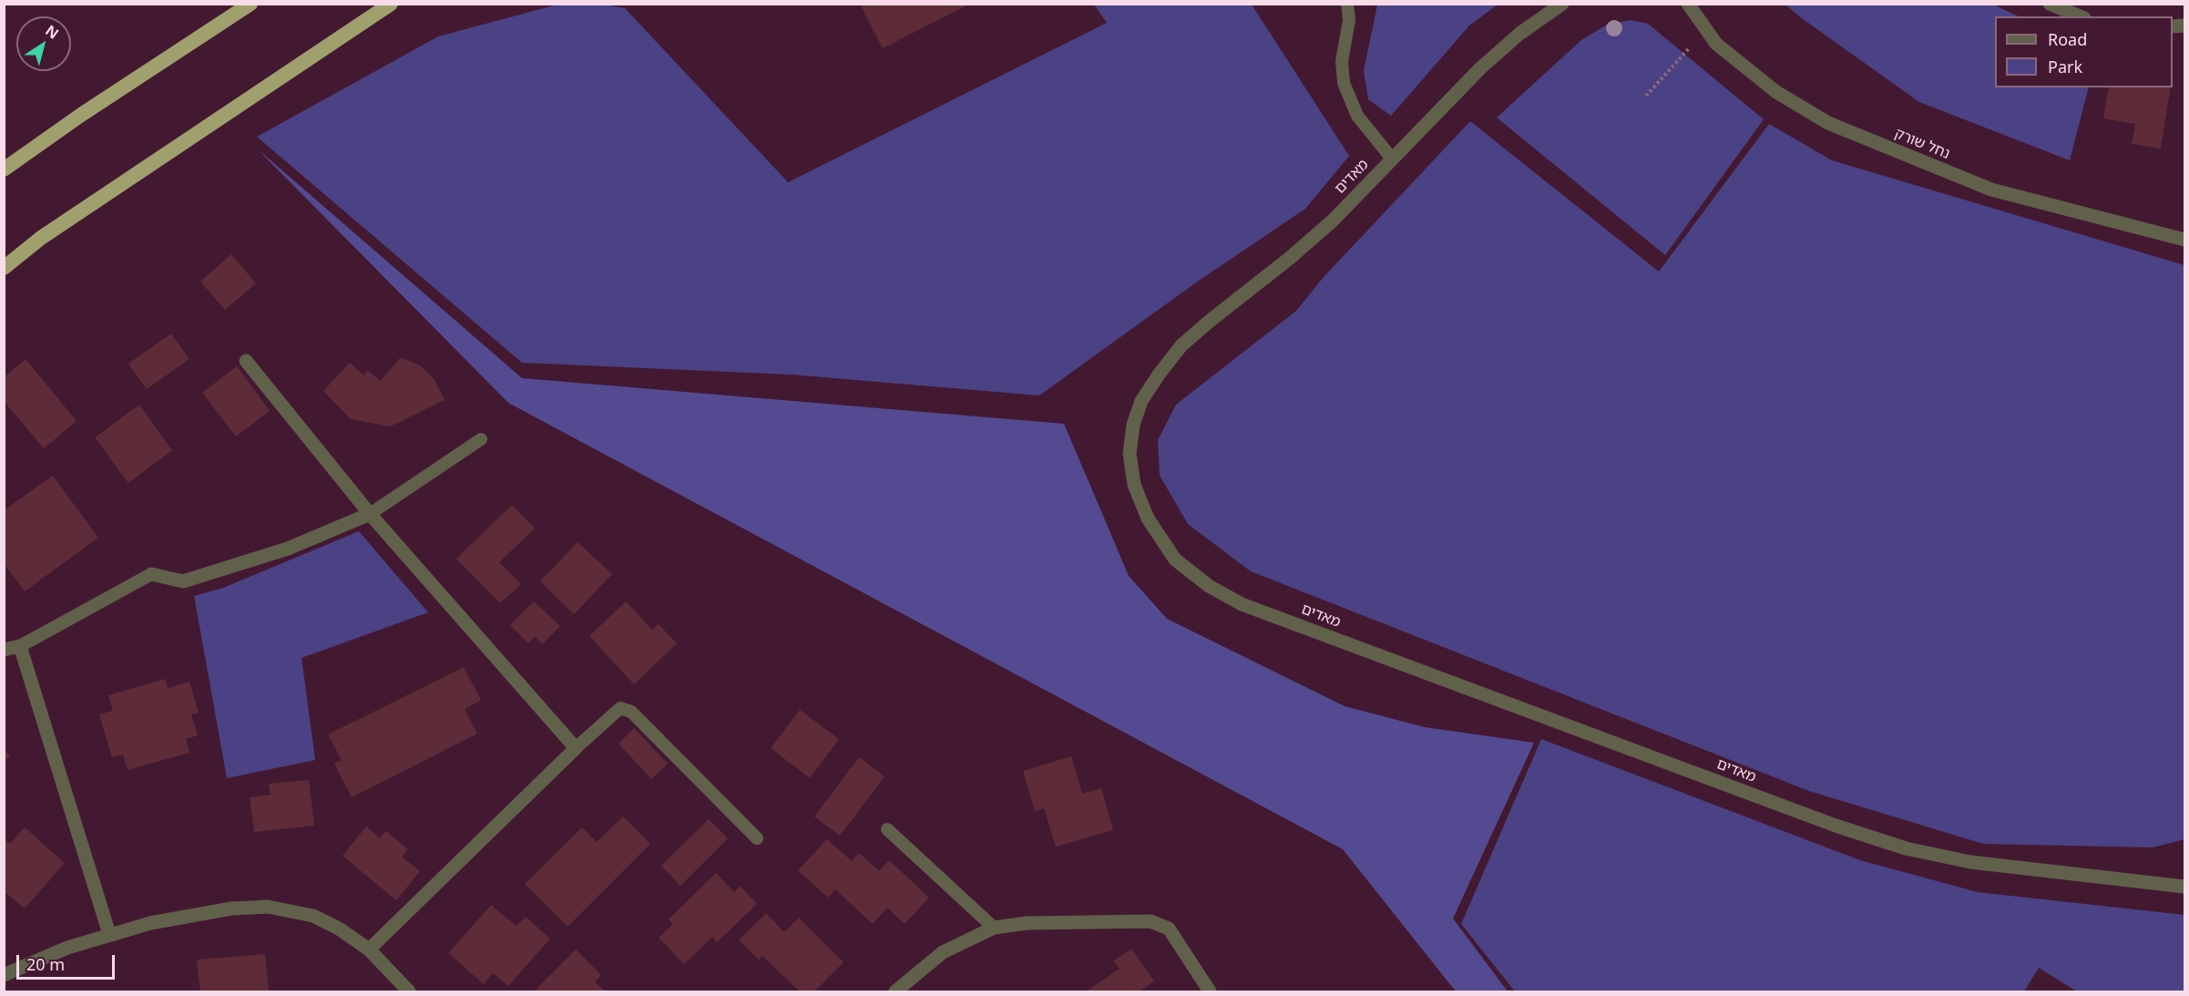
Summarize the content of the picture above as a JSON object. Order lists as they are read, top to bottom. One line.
{"streets":{"street":["נחל שורק","מאדים"]},"legend":["Road","Park"],"scale_bar":"20 m","north":"top right"}
